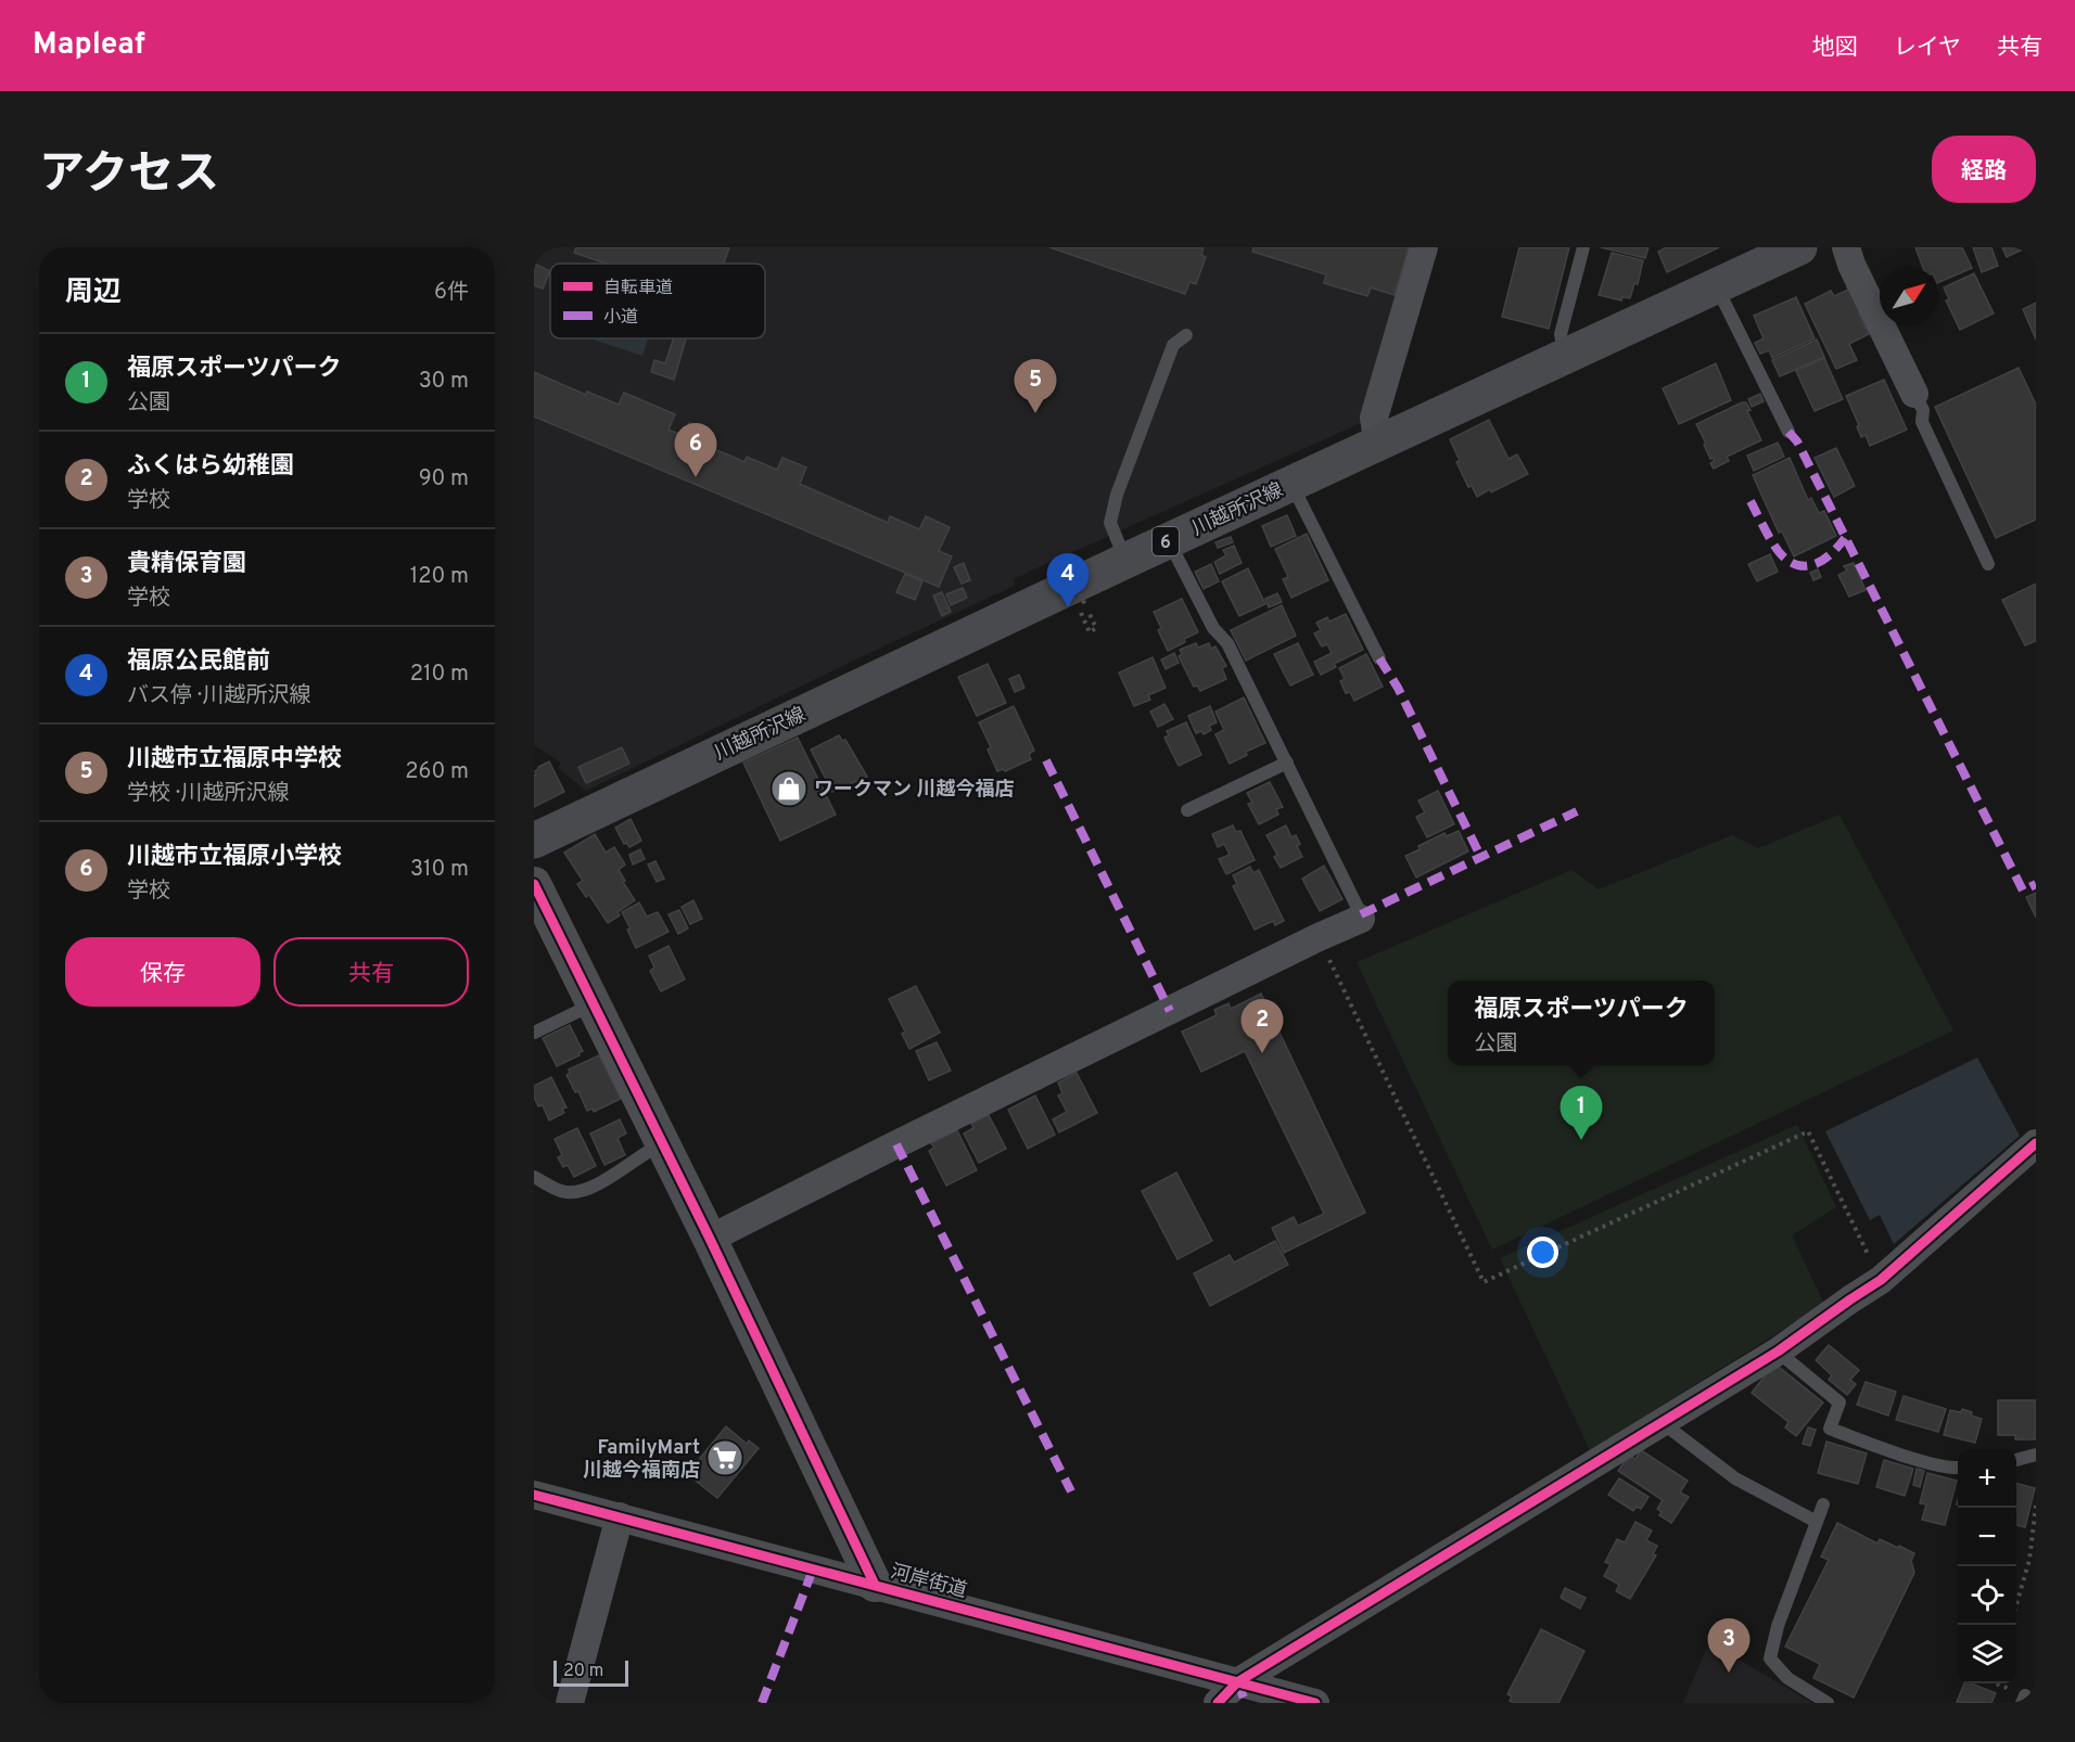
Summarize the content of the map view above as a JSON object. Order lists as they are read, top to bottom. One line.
{"streets":{"main road":["川越所沢線","6"],"street":["河岸街道"]},"places":{"shop":["ワークマン 川越今福店"],"supermarket":["FamilyMart 川越今福南店"]},"legend":["自転車道","小道"],"scale_bar":"20 m","north":"top right","page":{"header":"Mapleaf","nav":["地図","レイヤ","共有"],"title":"アクセス","buttons":["経路",["保存","共有"]],"heading":["周辺","6件"],"list":[{"mark":"1","name":"福原スポーツパーク","note":"公園","value":"30 m"},{"mark":"2","name":"ふくはら幼稚園","note":"学校","value":"90 m"},{"mark":"3","name":"貴精保育園","note":"学校","value":"120 m"},{"mark":"4","name":"福原公民館前","note":"バス停 · 川越所沢線","value":"210 m"},{"mark":"5","name":"川越市立福原中学校","note":"学校 · 川越所沢線","value":"260 m"},{"mark":"6","name":"川越市立福原小学校","note":"学校","value":"310 m"}],"pins":["5","6","4","2","1","3"],"popup":["福原スポーツパーク","公園"],"map_buttons":["+","−"],"scale":"20 m"}}
